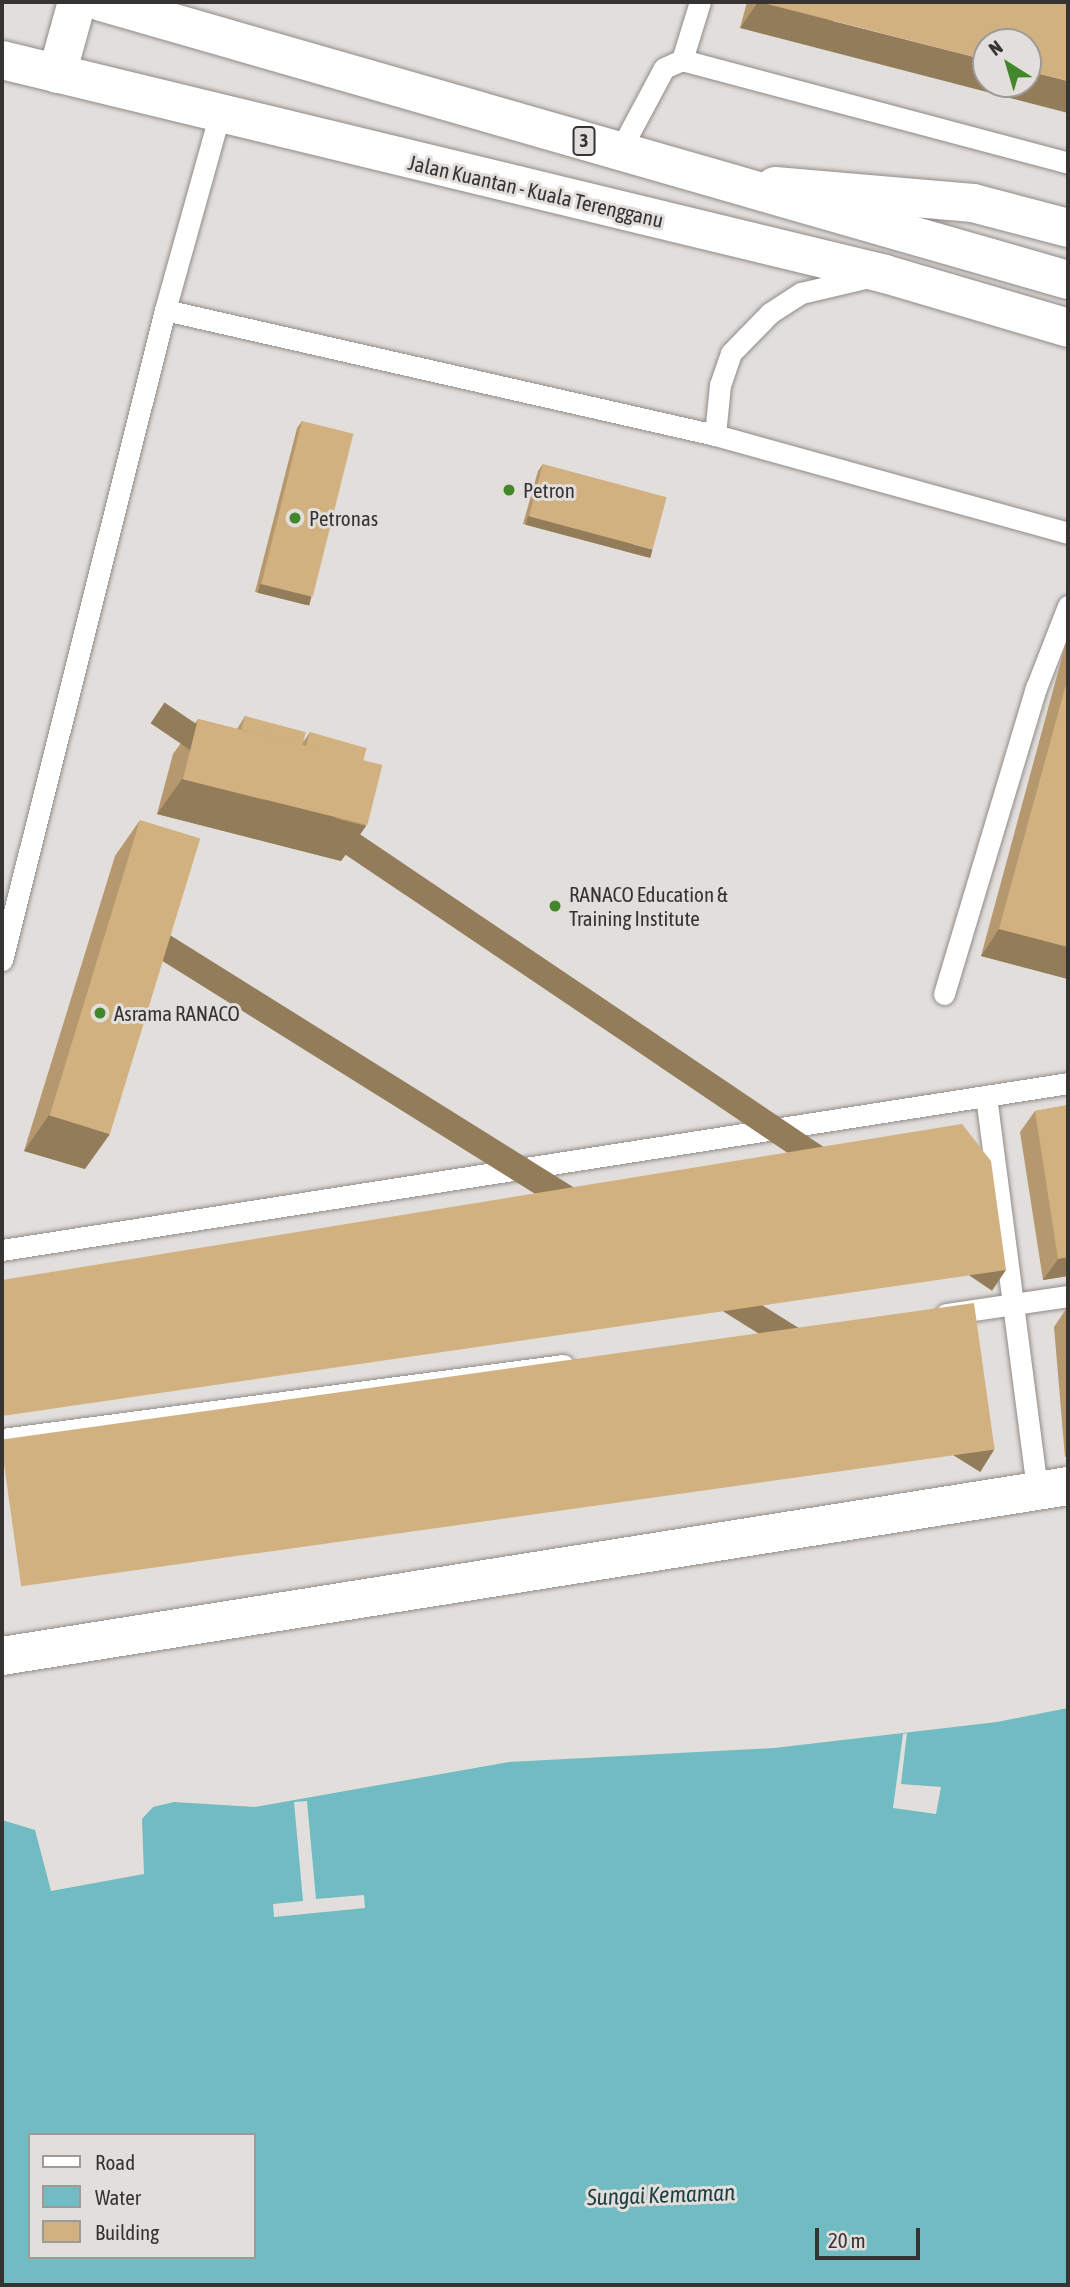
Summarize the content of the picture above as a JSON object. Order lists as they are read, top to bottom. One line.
{"streets":{"main road":["3","Jalan Kuantan - Kuala Terengganu"]},"water":["Sungai Kemaman"],"places":["Petron","Petronas","RANACO Education & Training Institute","Asrama RANACO"],"legend":["Road","Water","Building"],"scale_bar":"20 m","north":"top left"}
